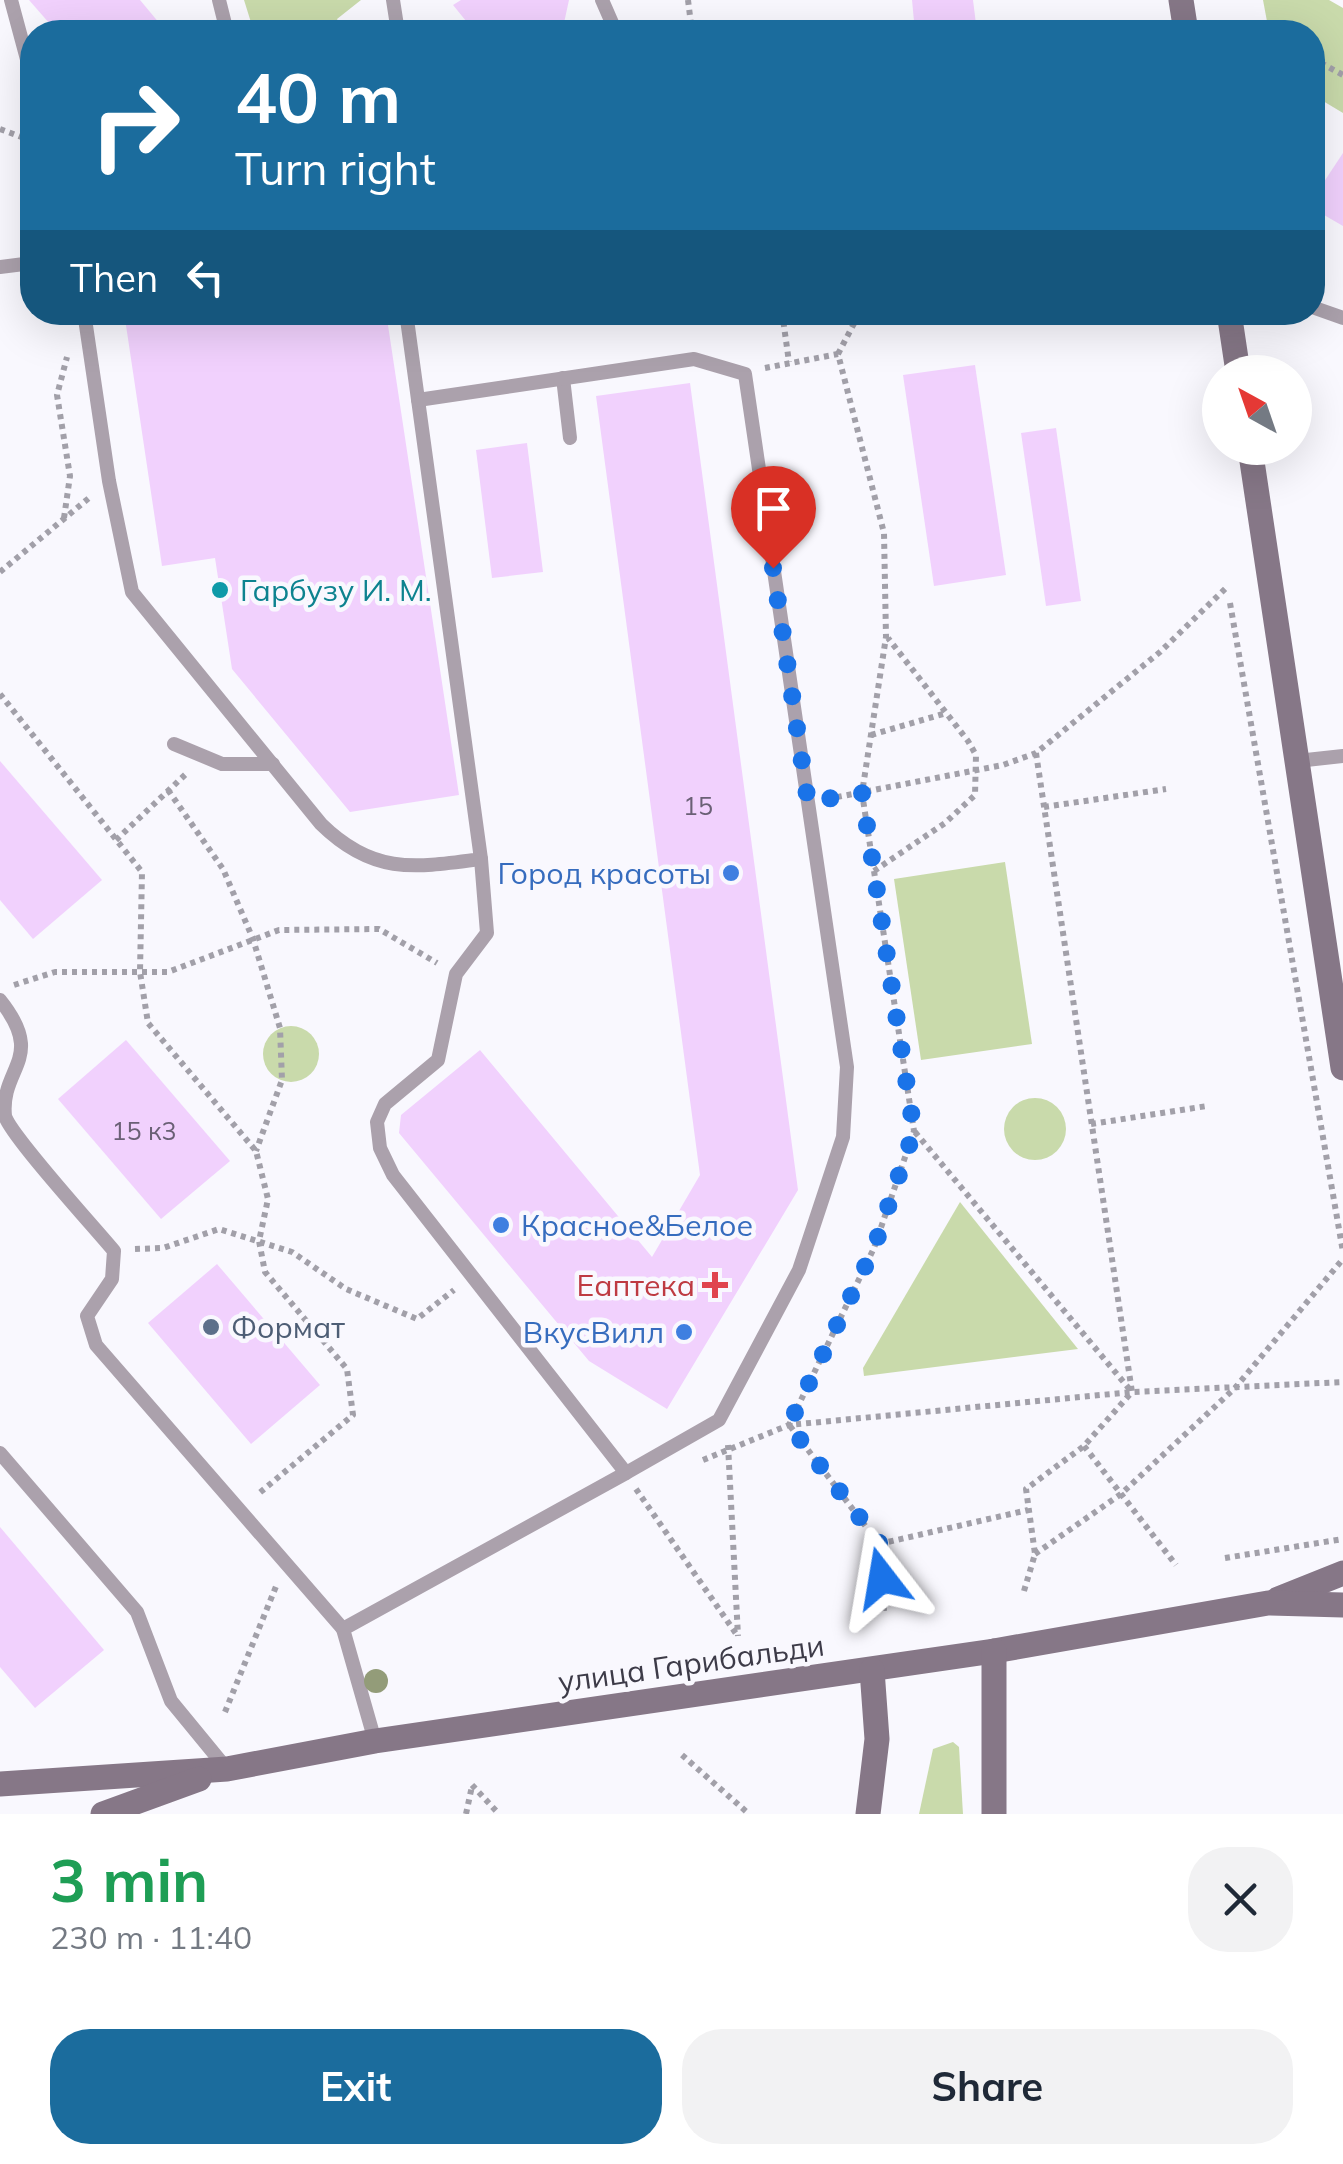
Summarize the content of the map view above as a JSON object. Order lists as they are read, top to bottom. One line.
{"streets":{"street":["улица Гарибальди"]},"places":{"other":["Гарбузу И. М.","Город красоты","Красное&Белое","Формат","ВкусВилл"],"health":["Еаптека"]},"house_numbers":["15","15 к3"],"north":"top left","page":{"turn":["40 m","Turn right"],"then":"Then","heading":["3 min","230 m · 11:40"],"buttons":["Exit","Share"]}}
